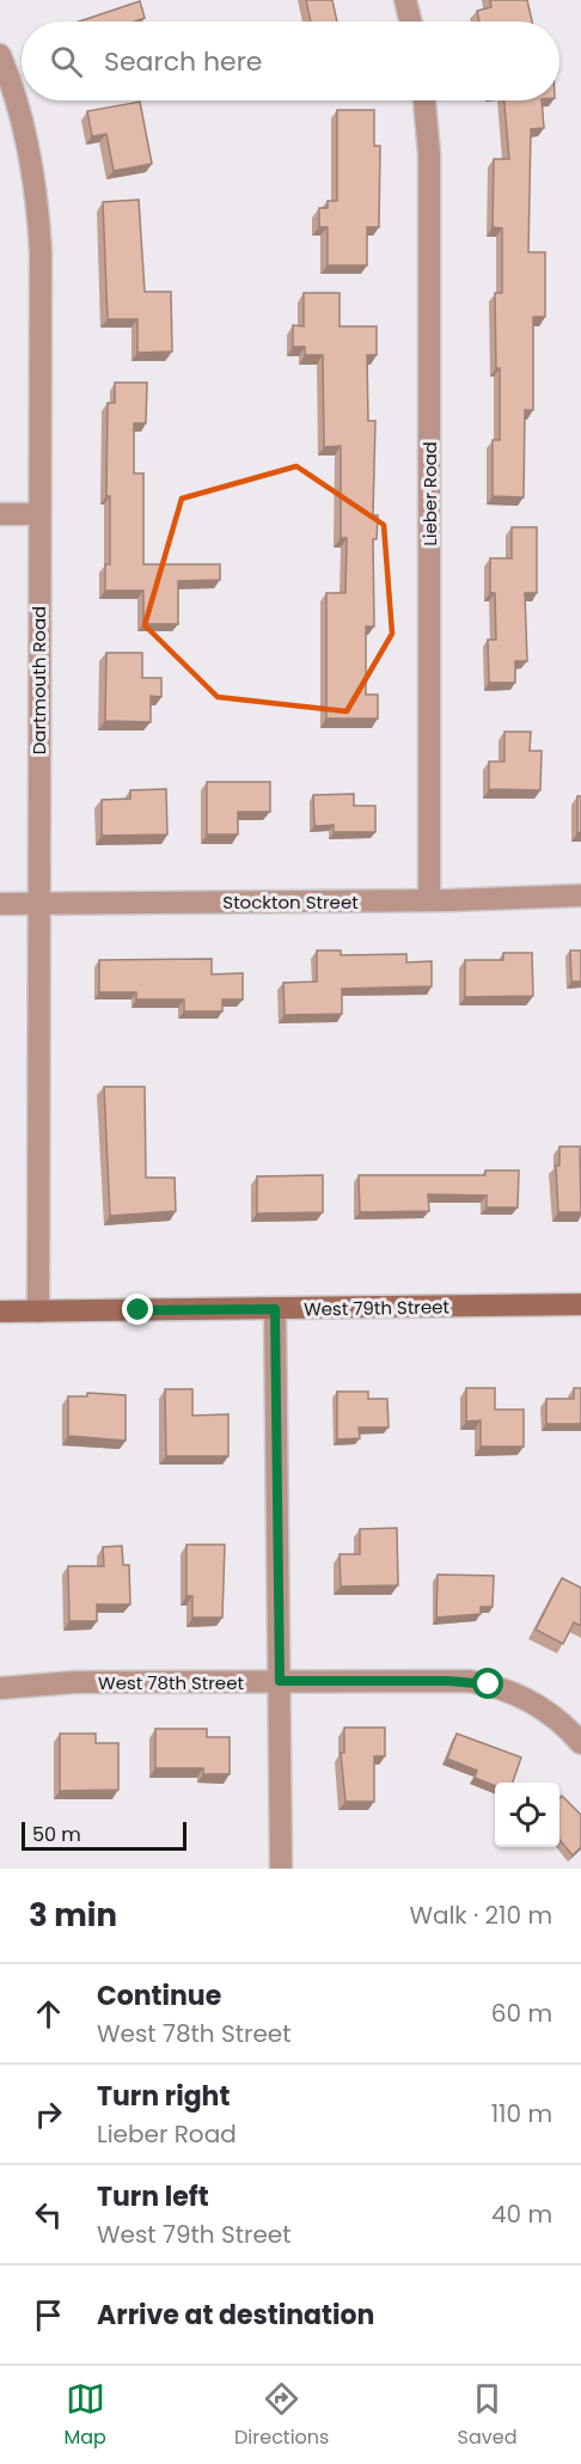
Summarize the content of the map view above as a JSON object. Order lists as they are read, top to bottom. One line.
{"streets":{"main road":["West 79th Street"],"street":["Lieber Road","Dartmouth Road","Stockton Street","West 78th Street"]},"crossings":[["Lieber Road","Stockton Street"],["Dartmouth Road","Stockton Street"],["Dartmouth Road","West 79th Street"]],"scale_bar":"50 m","page":{"search":"Search here","scale":"50 m","heading":["3 min","Walk · 210 m"],"list":[["Continue","West 78th Street","60 m"],["Turn right","Lieber Road","110 m"],["Turn left","West 79th Street","40 m"],"Arrive at destination"],"nav":["Map","Directions","Saved"]}}
